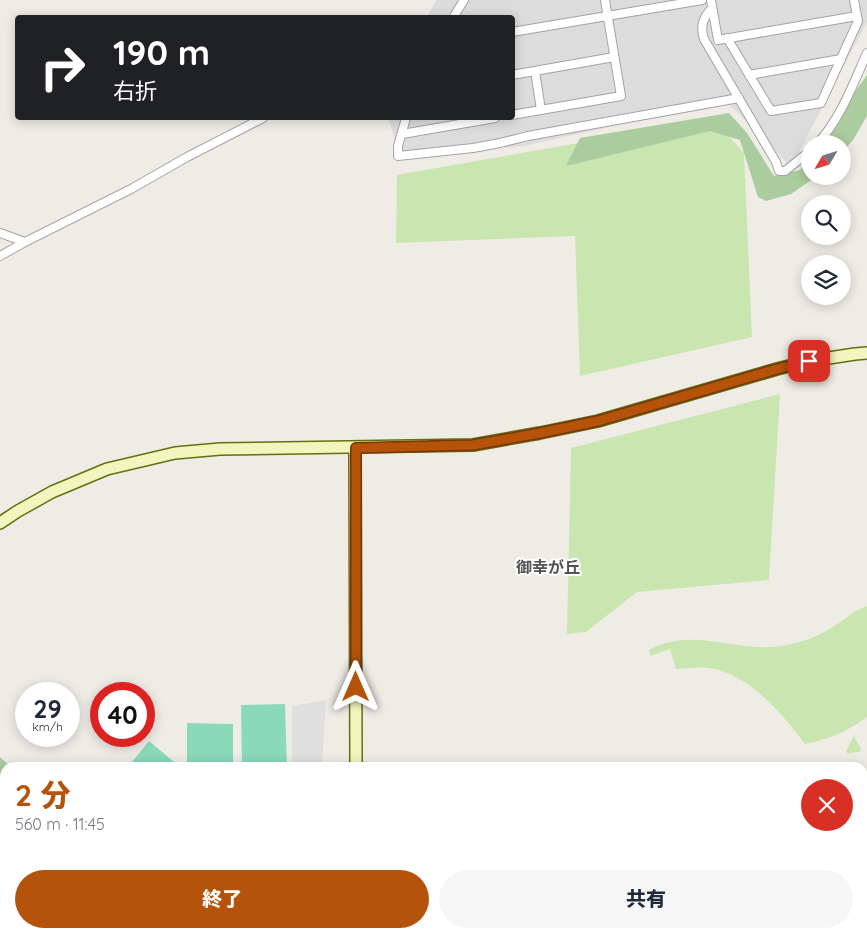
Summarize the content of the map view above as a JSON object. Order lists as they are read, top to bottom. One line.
{"districts":["御幸が丘"],"north":"bottom left","page":{"turn":["190 m","右折"],"speed":"29 km/h","limit":"40","heading":["2 分","560 m · 11:45"],"buttons":["終了","共有"]}}
